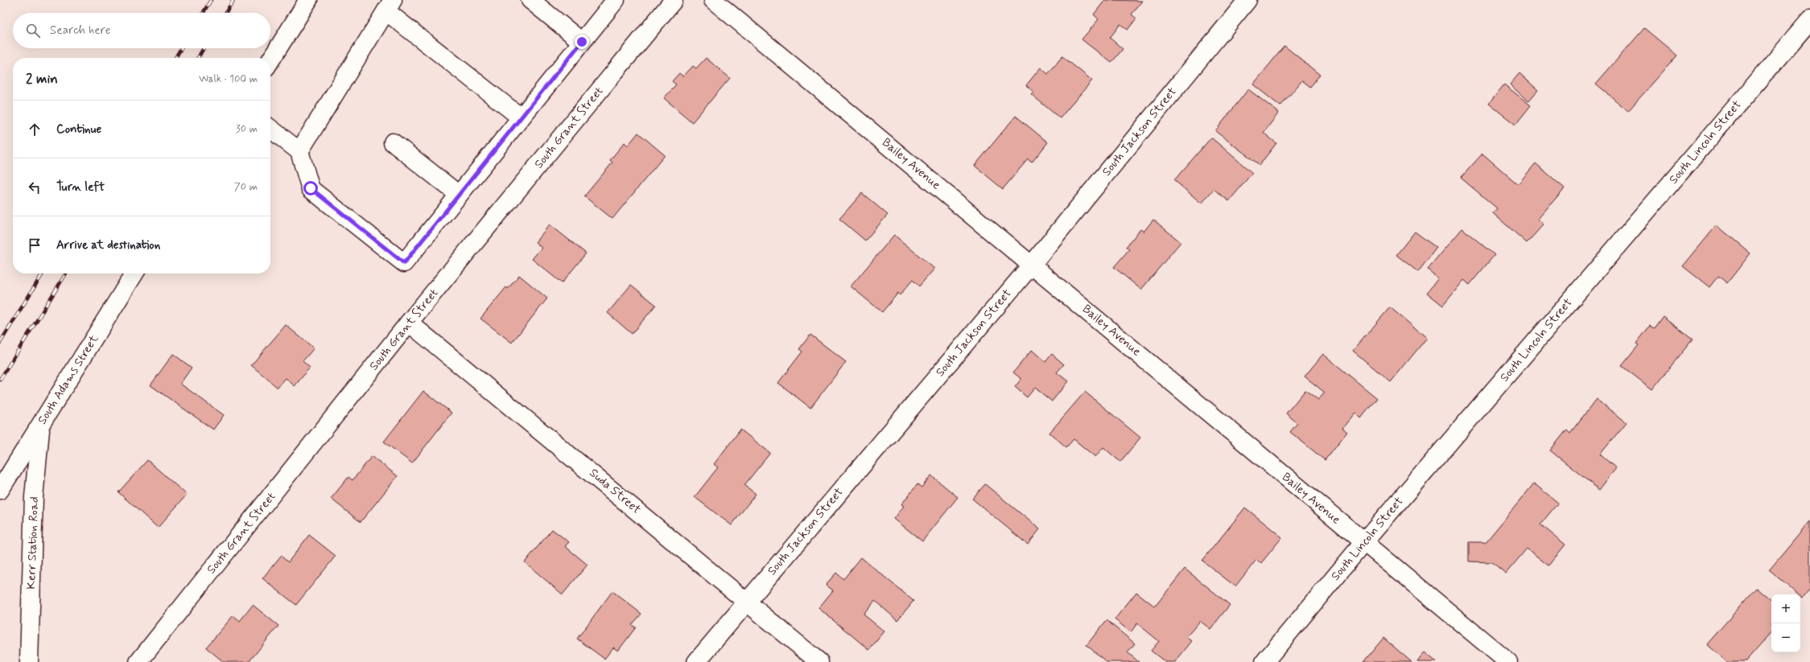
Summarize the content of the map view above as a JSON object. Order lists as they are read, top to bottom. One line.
{"streets":{"street":["South Grant Street","South Jackson Street","South Lincoln Street","Bailey Avenue","South Adams Street","Suda Street","Kerr Station Road"]},"crossings":[["South Grant Street","Suda Street"],["South Jackson Street","Bailey Avenue"],["South Jackson Street","Suda Street"],["South Lincoln Street","Bailey Avenue"],["South Adams Street","Kerr Station Road"]],"page":{"search":"Search here","heading":["2 min","Walk · 100 m"],"list":[["Continue","30 m"],["Turn left","70 m"],"Arrive at destination"],"map_buttons":["+","−"]}}
